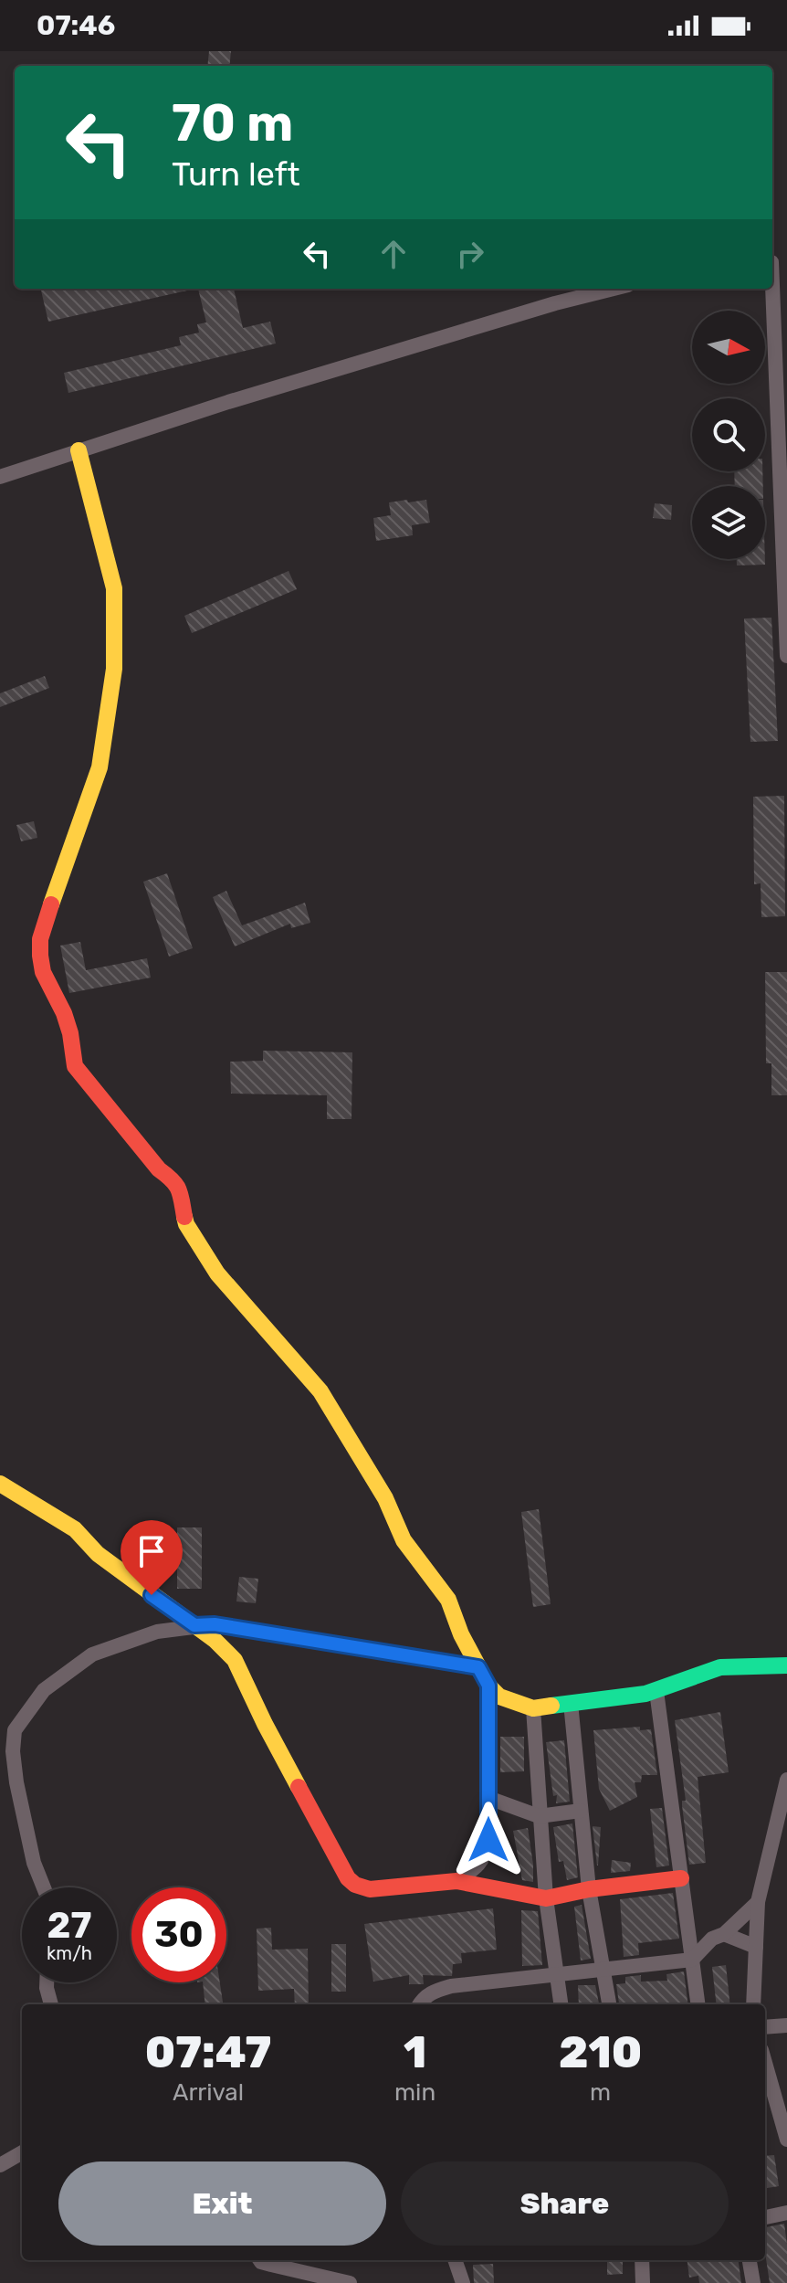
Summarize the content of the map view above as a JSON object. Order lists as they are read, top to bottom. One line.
{"north":"right","page":{"status":"07:46","turn":["70 m","Turn left"],"speed":"27 km/h","limit":"30","eta":["07:47","Arrival","1","min","210","m"],"buttons":["Exit","Share"]}}
